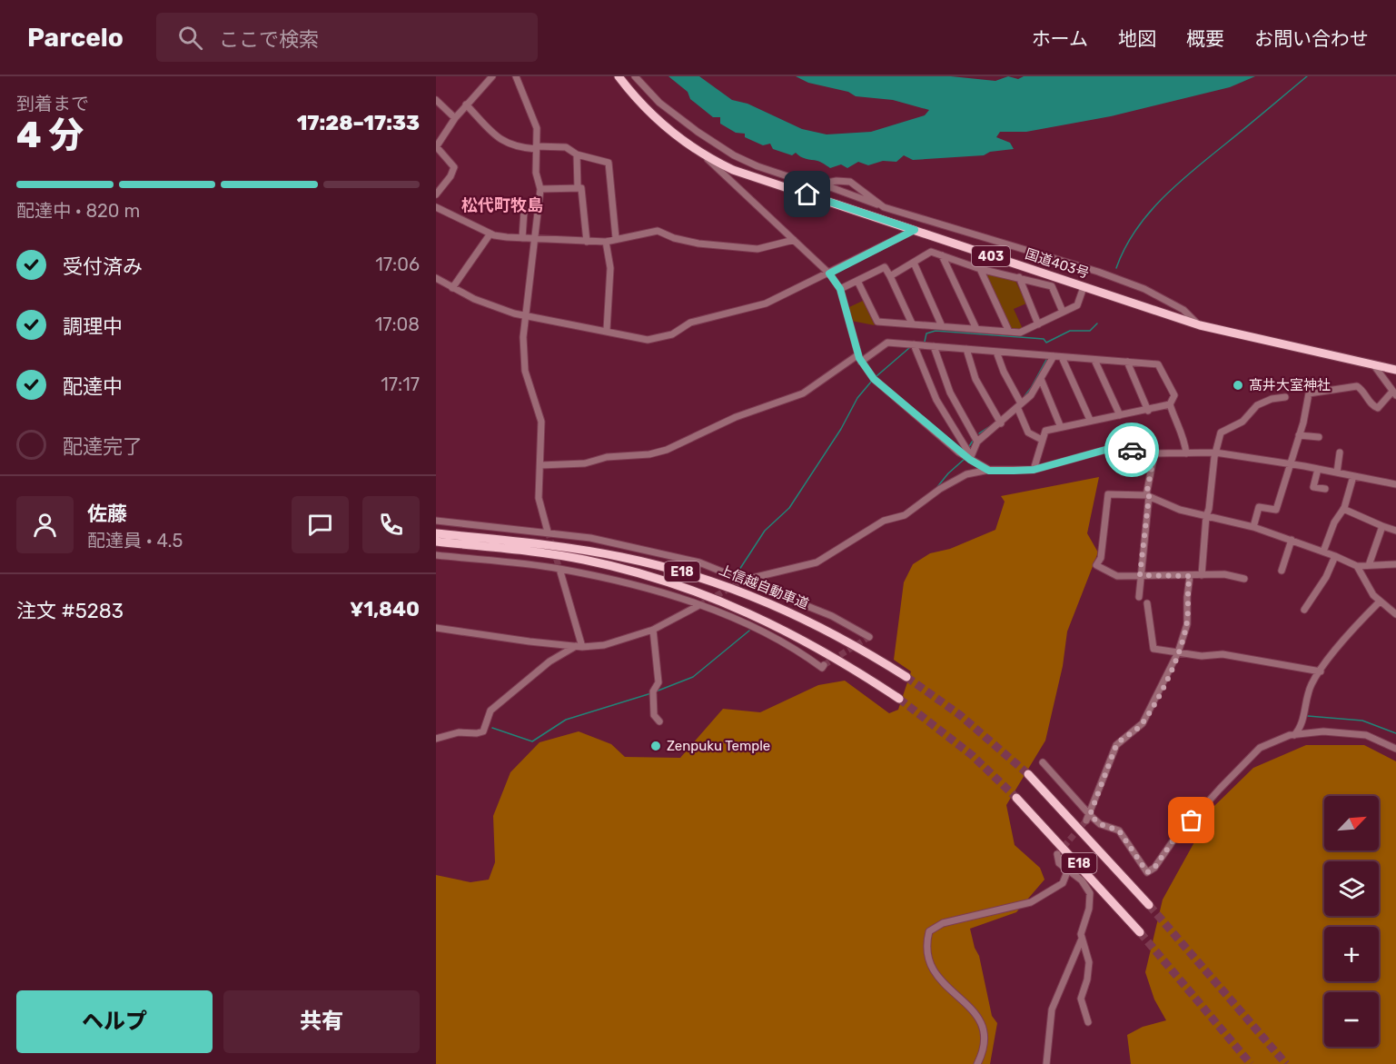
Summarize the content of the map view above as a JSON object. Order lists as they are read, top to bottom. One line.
{"streets":{"highway":["403","国道403号","E18","上信越自動車道"]},"districts":["松代町牧島"],"places":["髙井大室神社","Zenpuku Temple"],"north":"top right","page":{"header":"Parcelo","search":"ここで検索","nav":["ホーム","地図","概要","お問い合わせ"],"heading":["4 分","到着まで","17:28–17:33"],"panel":["佐藤","配達員 · 4.5","注文 #5283","¥1,840"],"bar":"配達中 · 820 m","list":[["受付済み","17:06"],["調理中","17:08"],["配達中","17:17"],"配達完了"],"map_buttons":["+","−"],"buttons":["ヘルプ","共有"]}}
